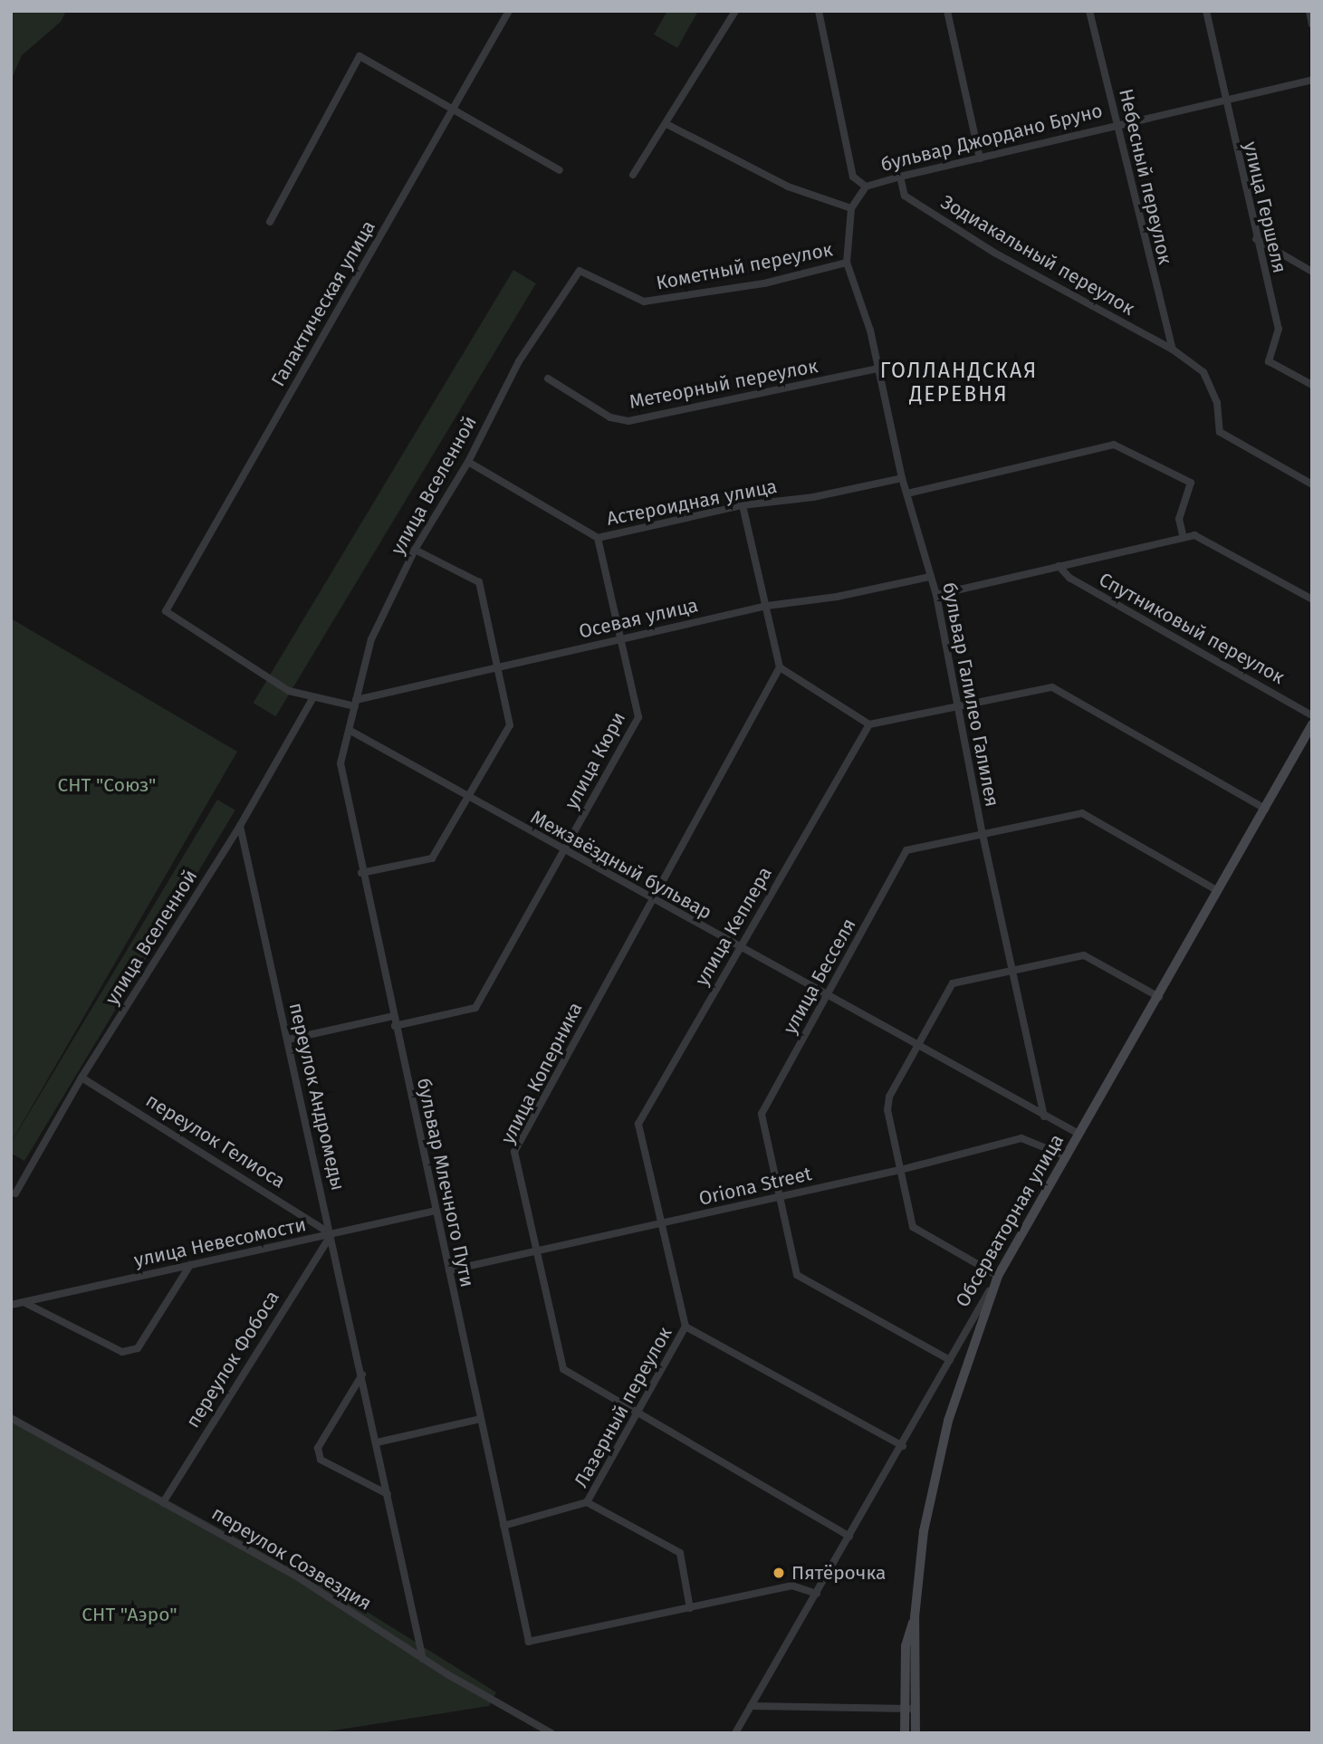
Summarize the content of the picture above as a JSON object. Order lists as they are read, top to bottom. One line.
{"streets":{"main road":["Обсерваторная улица"],"street":["бульвар Джордано Бруно","Небесный переулок","улица Гершеля","Зодиакальный переулок","Кометный переулок","Галактическая улица","Метеорный переулок","улица Вселенной","Астероидная улица","Осевая улица","Спутниковый переулок","бульвар Галилео Галилея","улица Кюри","Межзвёздный бульвар","улица Кеплера","улица Бесселя","улица Коперника","переулок Андромеды","переулок Гелиоса","бульвар Млечного Пути","Oriona Street","улица Невесомости","переулок Фобоса","Лазерный переулок","переулок Созвездия"]},"crossings":[["бульвар Джордано Бруно","Небесный переулок"],["бульвар Джордано Бруно","улица Гершеля"],["бульвар Джордано Бруно","Зодиакальный переулок"],["бульвар Джордано Бруно","бульвар Галилео Галилея"],["Небесный переулок","Зодиакальный переулок"],["Кометный переулок","улица Вселенной"],["Кометный переулок","бульвар Галилео Галилея"],["Галактическая улица","улица Вселенной"],["Метеорный переулок","бульвар Галилео Галилея"],["улица Вселенной","Астероидная улица"],["улица Вселенной","Осевая улица"],["улица Вселенной","Межзвёздный бульвар"],["улица Вселенной","переулок Андромеды"],["улица Вселенной","переулок Гелиоса"],["улица Вселенной","бульвар Млечного Пути"],["Астероидная улица","бульвар Галилео Галилея"],["Астероидная улица","улица Кюри"],["Осевая улица","бульвар Галилео Галилея"],["Осевая улица","улица Кюри"],["бульвар Галилео Галилея","Межзвёздный бульвар"],["бульвар Галилео Галилея","улица Бесселя"],["улица Кюри","Межзвёздный бульвар"],["улица Кюри","бульвар Млечного Пути"],["Межзвёздный бульвар","улица Кеплера"],["Межзвёздный бульвар","улица Бесселя"],["Межзвёздный бульвар","улица Коперника"],["Межзвёздный бульвар","бульвар Млечного Пути"],["Межзвёздный бульвар","Обсерваторная улица"],["улица Кеплера","Oriona Street"],["улица Кеплера","Лазерный переулок"],["улица Бесселя","Oriona Street"],["улица Бесселя","Обсерваторная улица"],["улица Коперника","Oriona Street"],["улица Коперника","Обсерваторная улица"],["улица Коперника","Лазерный переулок"],["переулок Андромеды","переулок Гелиоса"],["переулок Андромеды","улица Невесомости"],["переулок Андромеды","переулок Фобоса"],["переулок Андромеды","переулок Созвездия"],["переулок Гелиоса","улица Невесомости"],["переулок Гелиоса","переулок Фобоса"],["бульвар Млечного Пути","Oriona Street"],["бульвар Млечного Пути","улица Невесомости"],["Oriona Street","Обсерваторная улица"],["улица Невесомости","переулок Фобоса"],["переулок Фобоса","переулок Созвездия"]],"districts":["ГОЛЛАНДСКАЯ ДЕРЕВНЯ"],"parks":["СНТ \"Союз\"","СНТ \"Аэро\""],"places":["Пятёрочка"]}
